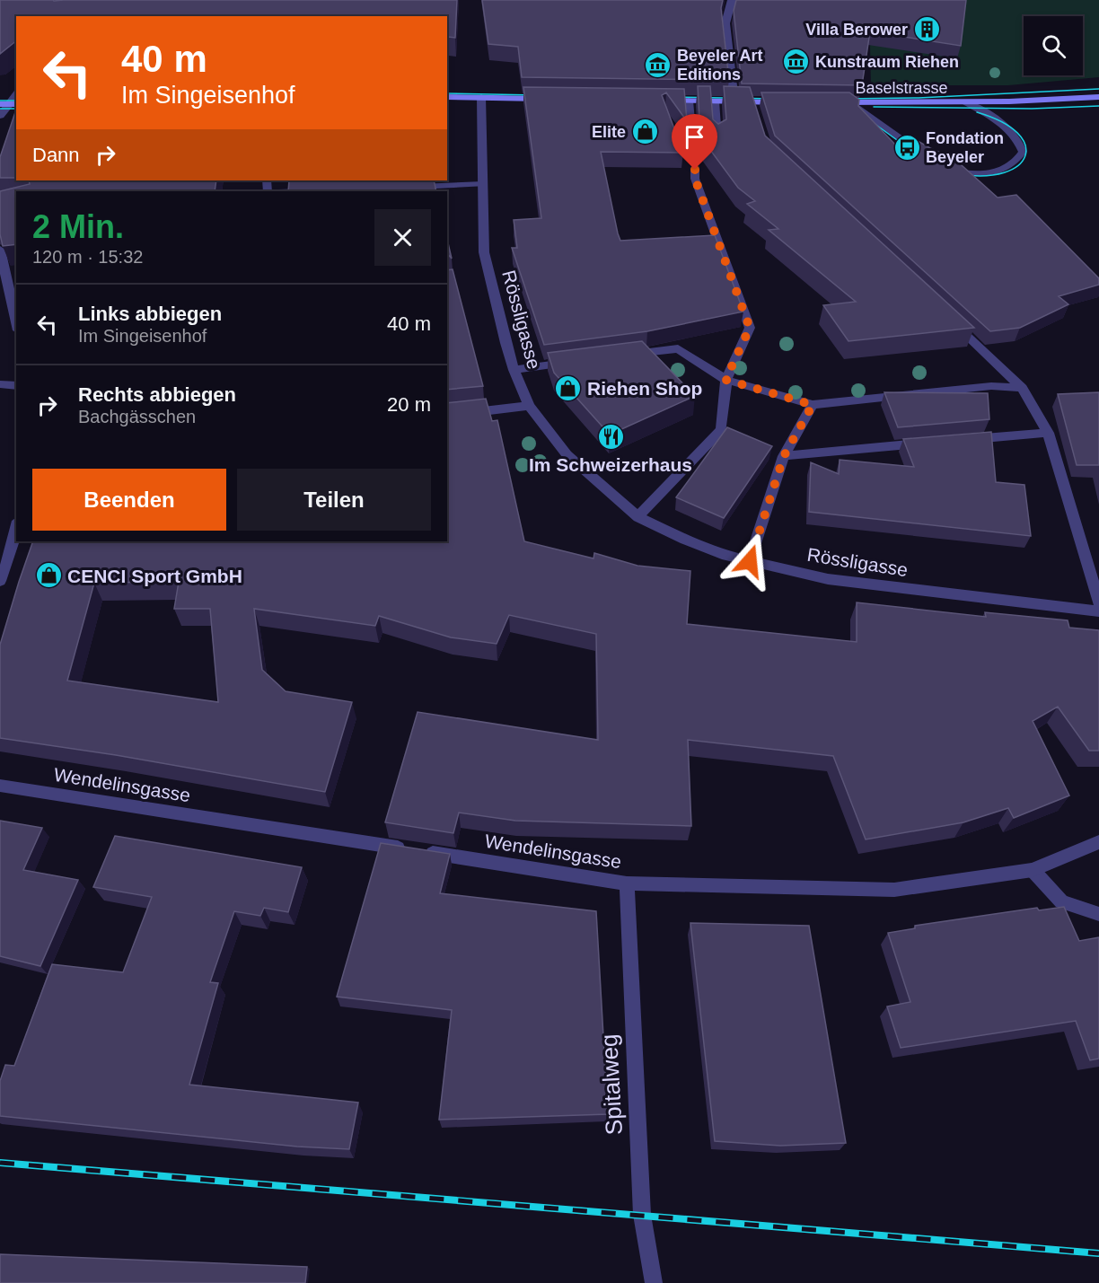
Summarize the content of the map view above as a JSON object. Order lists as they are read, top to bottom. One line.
{"streets":{"main road":["Baselstrasse"],"street":["Rössligasse","Wendelinsgasse","Spitalweg"]},"crossings":[["Wendelinsgasse","Spitalweg"]],"places":{"building":["Villa Berower"],"museum":["Kunstraum Riehen","Beyeler Art Editions"],"shop":["Elite","Riehen Shop","CENCI Sport GmbH"],"bus stop":["Fondation Beyeler"],"restaurant":["Im Schweizerhaus"]},"page":{"turn":["40 m","Im Singeisenhof"],"then":"Dann","heading":["2 Min.","120 m · 15:32"],"list":[{"name":"Links abbiegen","note":"Im Singeisenhof","value":"40 m"},{"name":"Rechts abbiegen","note":"Bachgässchen","value":"20 m"}],"buttons":["Beenden","Teilen"]}}
